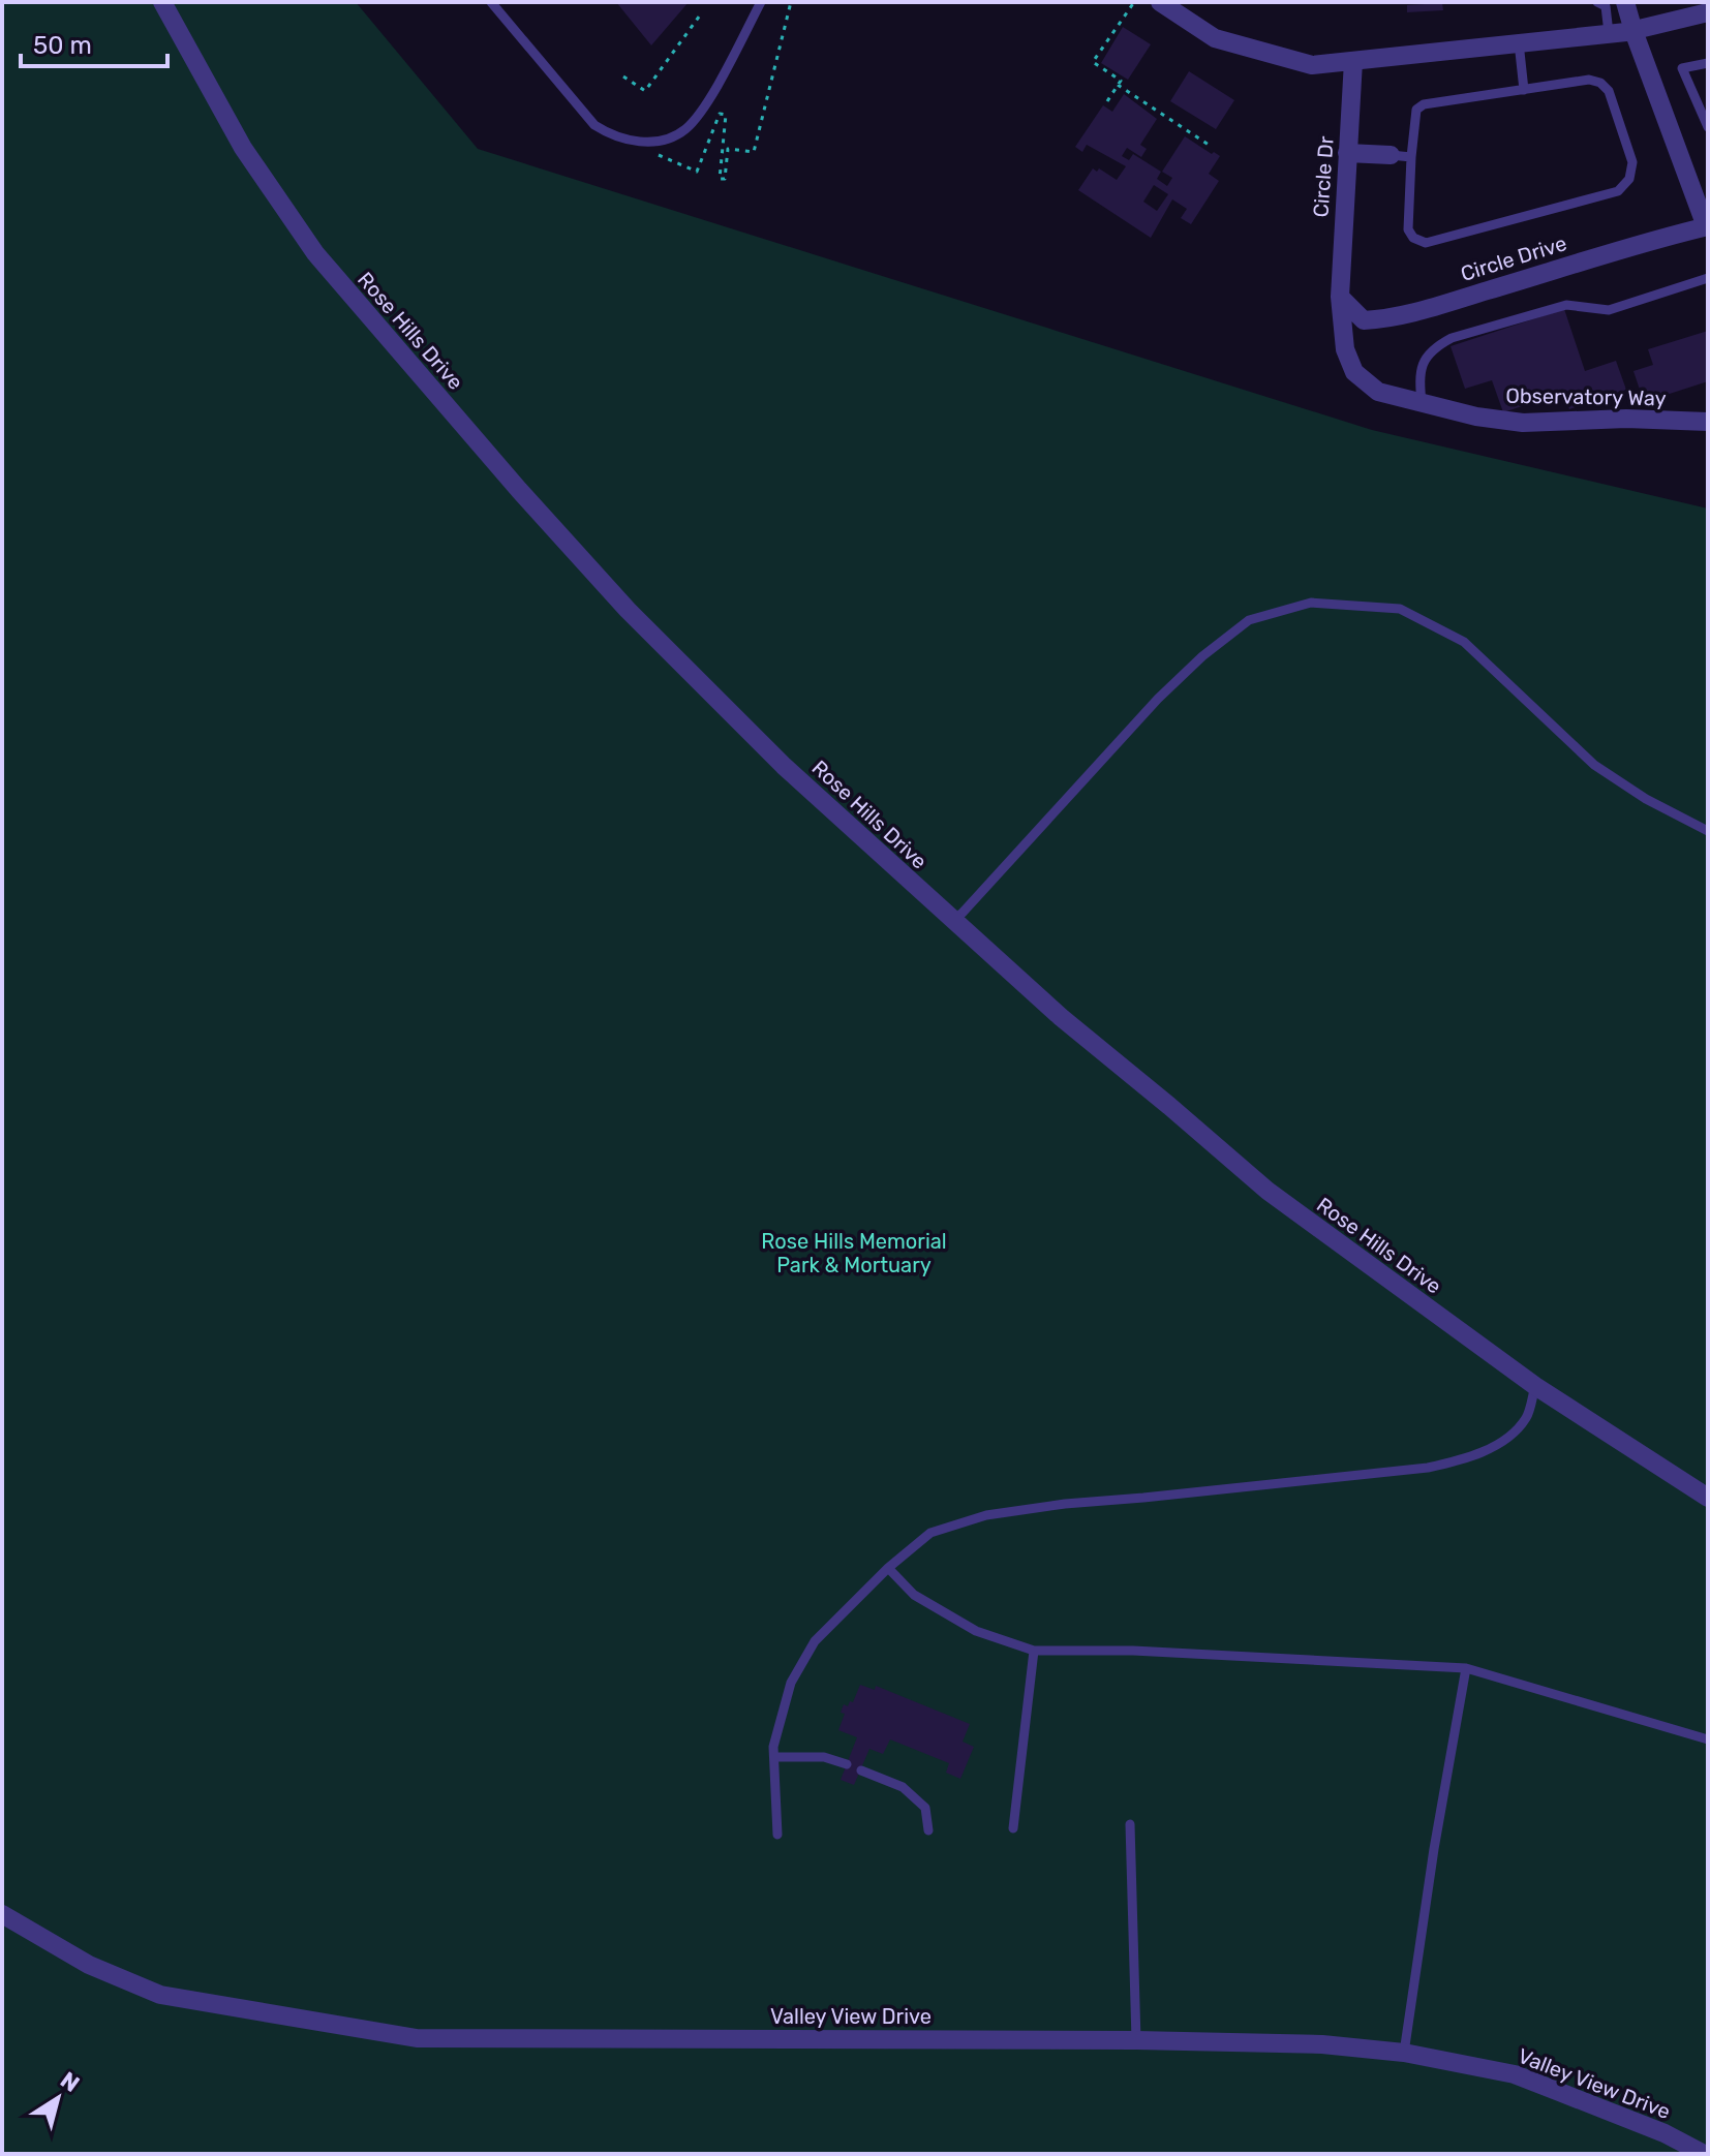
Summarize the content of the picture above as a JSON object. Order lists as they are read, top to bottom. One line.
{"streets":{"street":["Circle Dr","Circle Drive","Rose Hills Drive","Observatory Way","Valley View Drive"]},"crossings":[["Circle Dr","Circle Drive"],["Circle Dr","Observatory Way"],["Circle Drive","Observatory Way"]],"parks":["Rose Hills Memorial Park & Mortuary"],"scale_bar":"50 m","north":"top right"}
